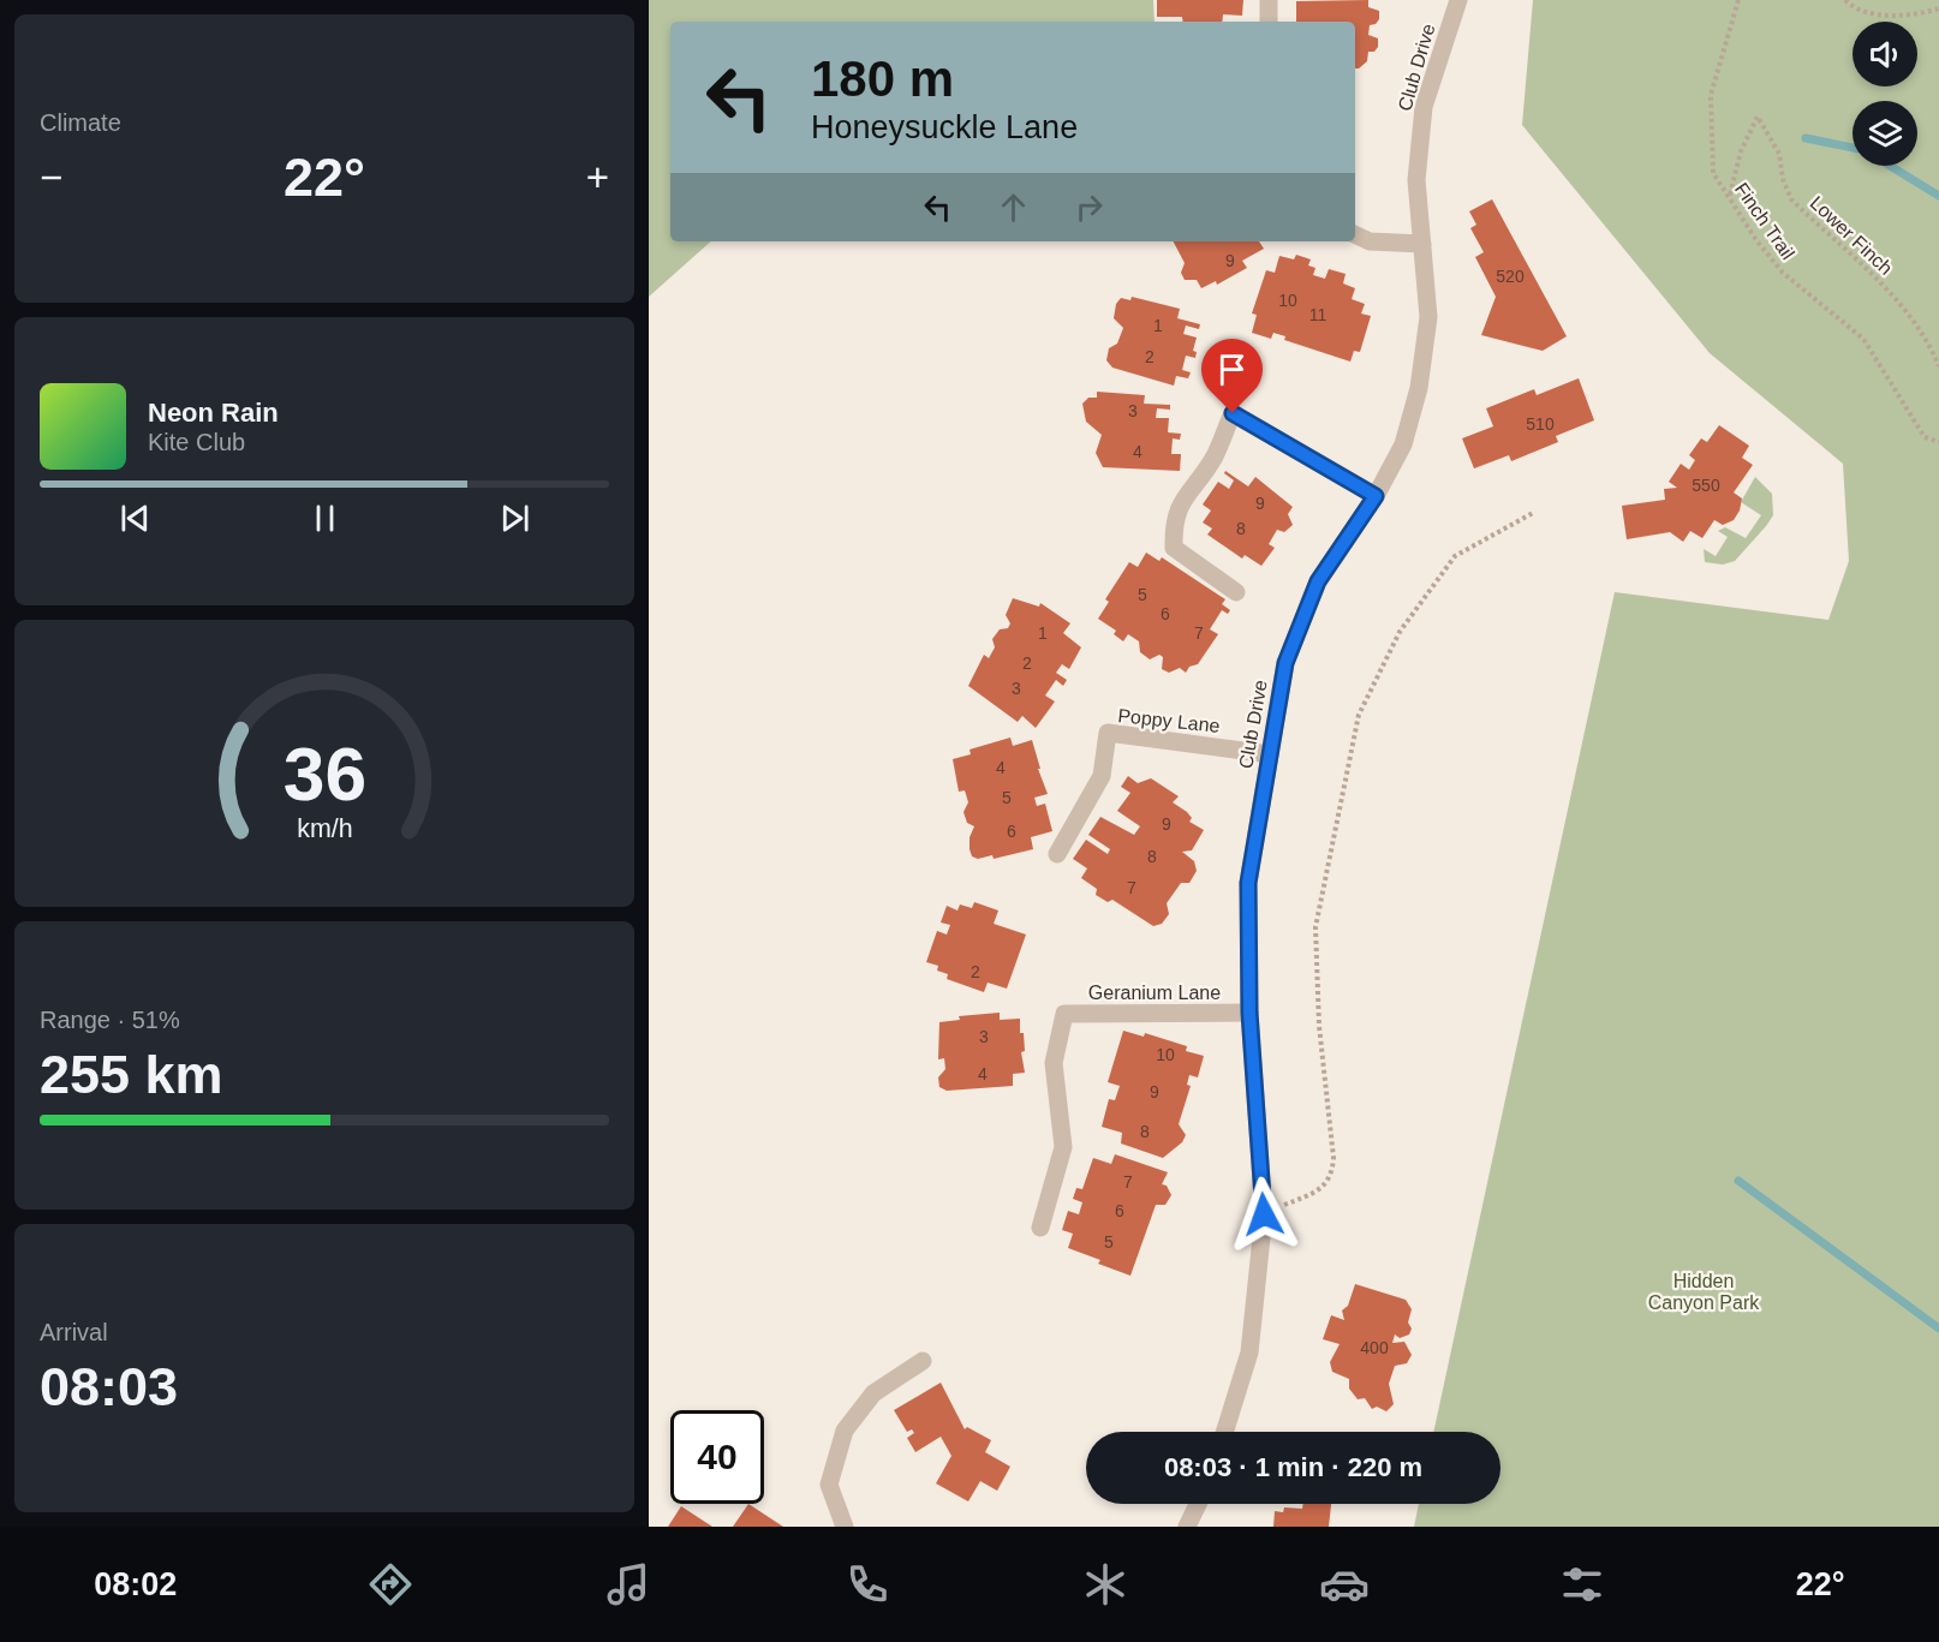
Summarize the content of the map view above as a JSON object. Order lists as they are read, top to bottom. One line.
{"streets":{"street":["Club Drive","Poppy Lane","Geranium Lane"],"path":["Finch Trail","Lower Finch"]},"crossings":[["Club Drive","Poppy Lane"],["Club Drive","Geranium Lane"],["Finch Trail","Lower Finch"]],"parks":["Hidden Canyon Park"],"house_numbers":["9","520","10","11","1","2","3","510","4","550","9","8","5","6","1","7","2","3","4","5","9","6","8","7","2","3","10","4","9","8","7","6","5","400"],"page":{"tile":["Climate",["Range · 51%","255 km"],["Arrival","08:03"]],"turn":["180 m","Honeysuckle Lane"],"heat":["−","22°","+"],"song":["Neon Rain","Kite Club"],"limit":"40","trip":"08:03 · 1 min · 220 m","tabs":["08:02","22°"],"gauge":["36","km/h"]}}
